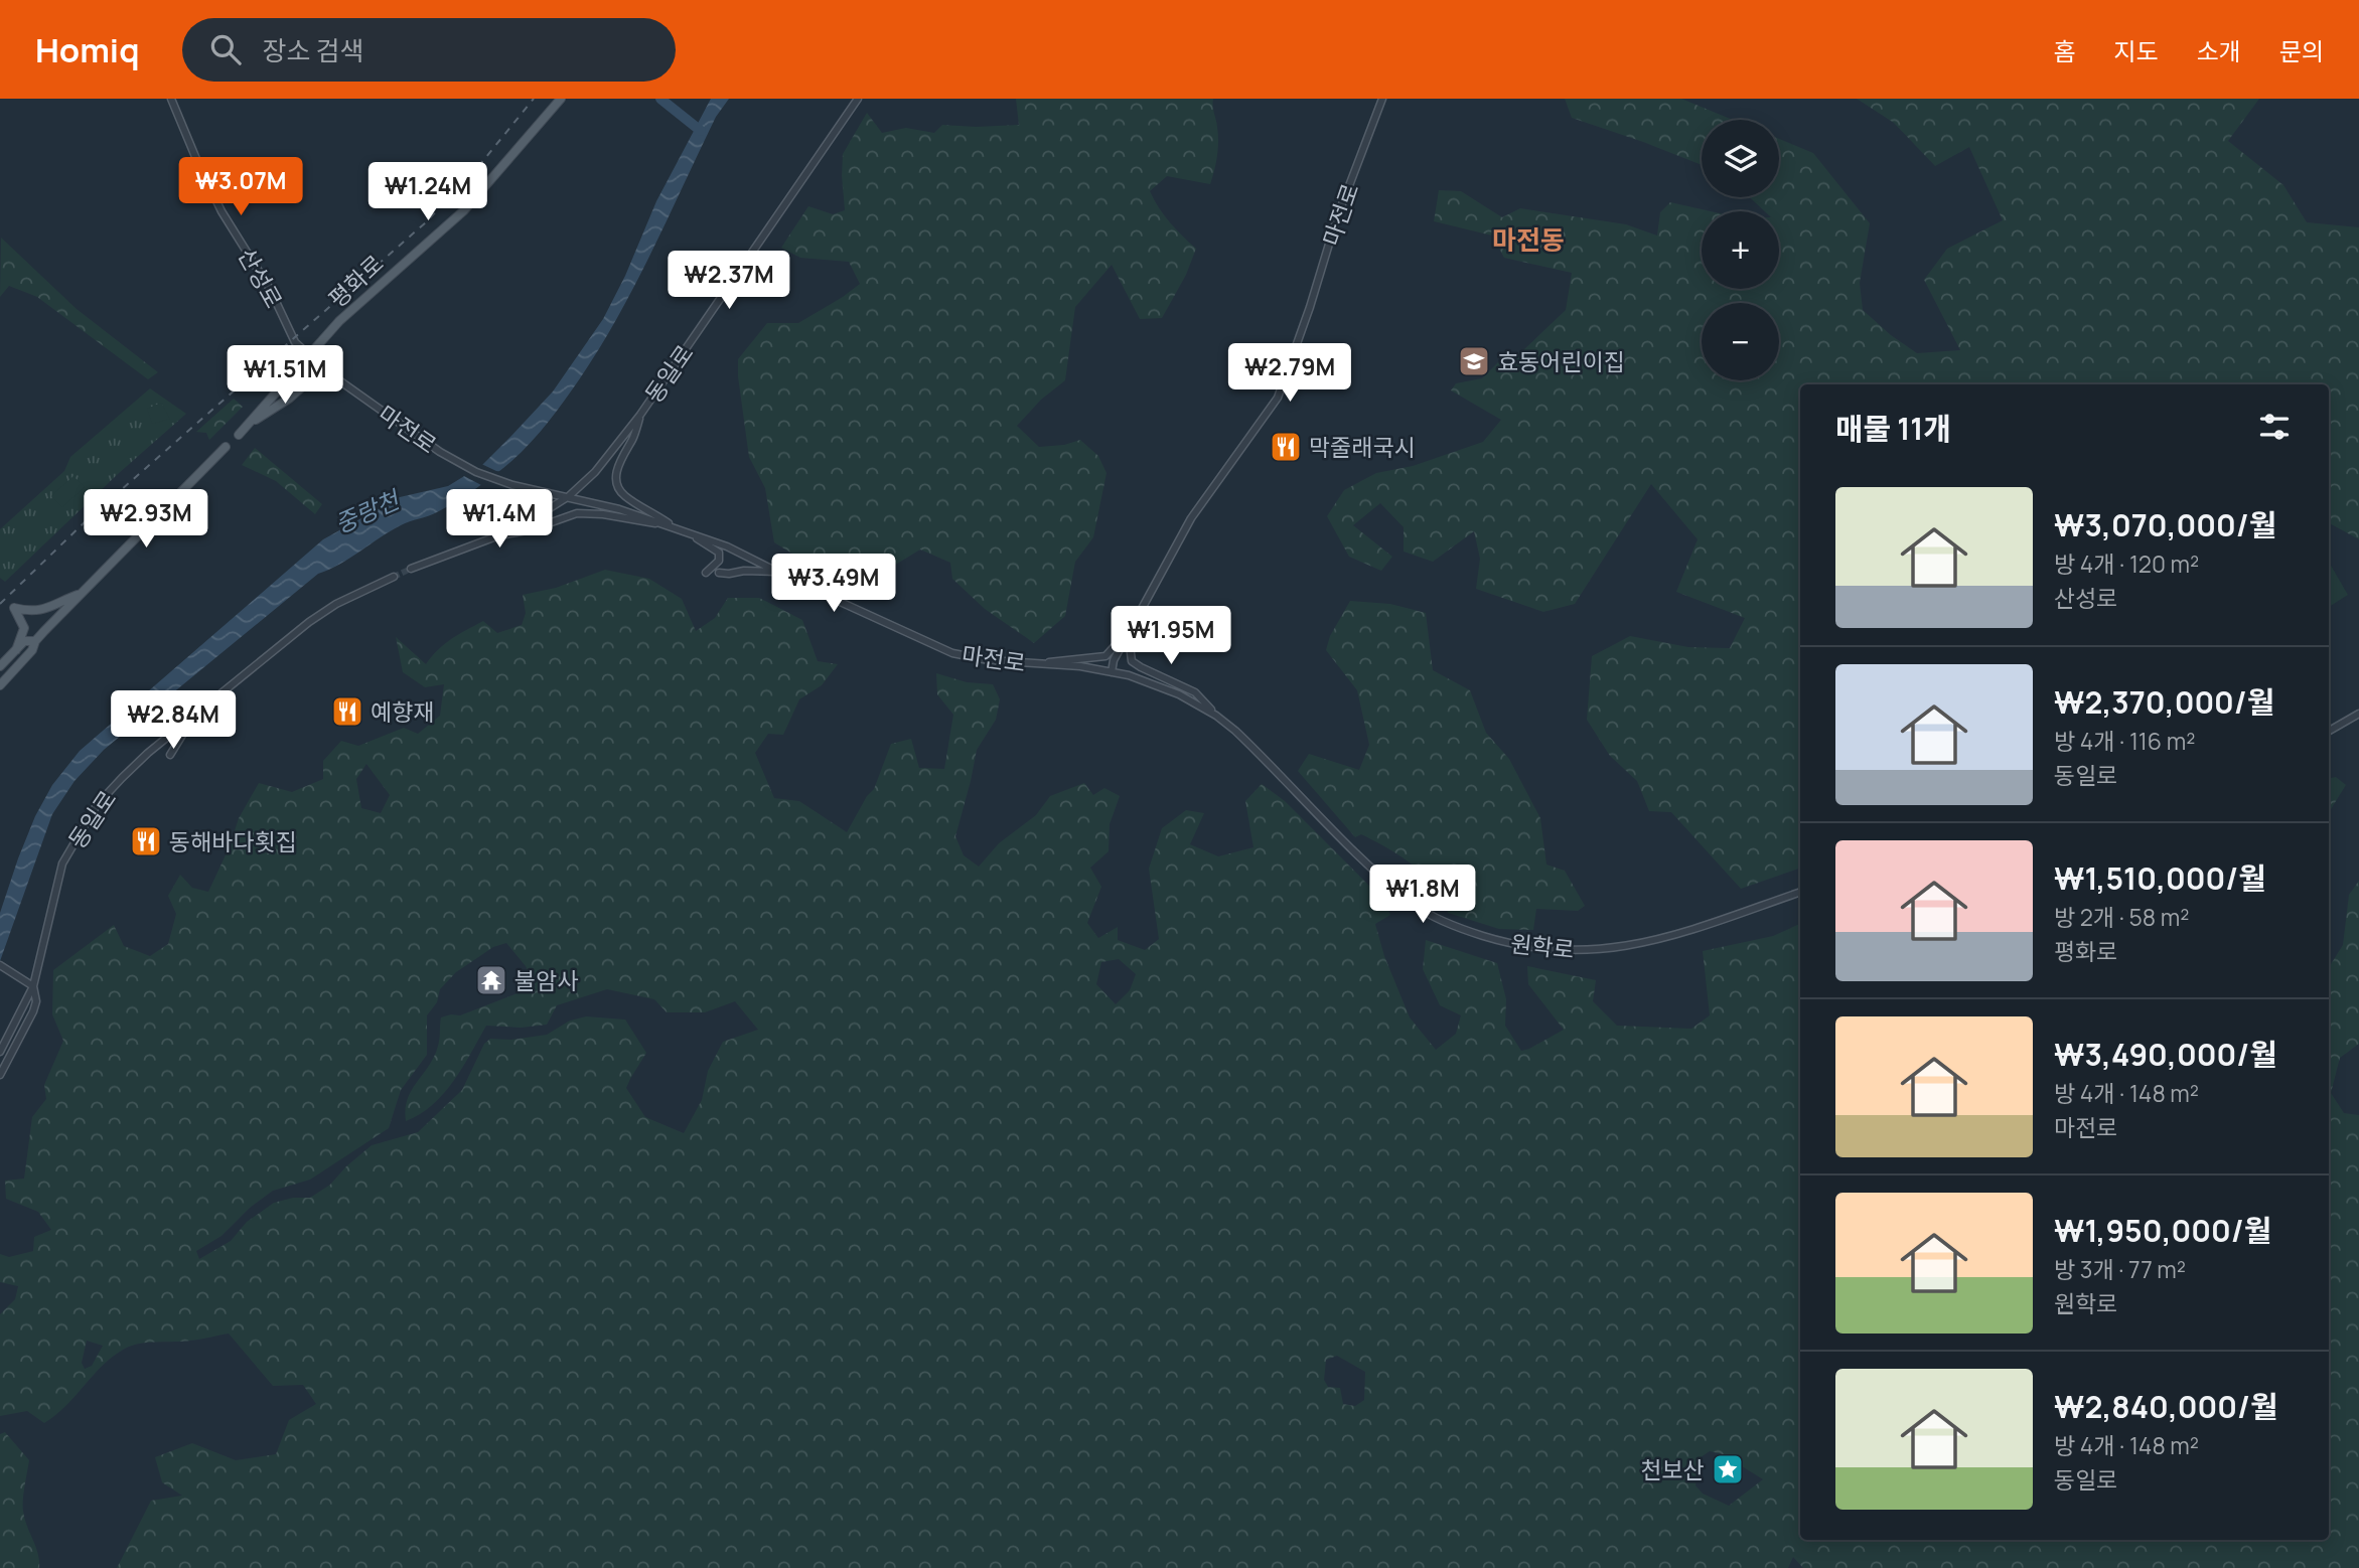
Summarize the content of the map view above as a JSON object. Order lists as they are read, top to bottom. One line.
{"streets":{"main road":["평화로"],"street":["마전로","산성로","동일로","원학로"]},"crossings":[["마전로","산성로"],["마전로","평화로"],["마전로","동일로"],["마전로","원학로"],["산성로","평화로"]],"districts":["마전동"],"water":["중랑천"],"places":{"school or university":["효동어린이집"],"restaurant":["막줄래국시","예향재","동해바다횟집"],"temple":["불암사"],"place":["천보산"]},"page":{"header":"Homiq","search":"장소 검색","nav":["홈","지도","소개","문의"],"map_buttons":["+","−"],"price":["₩3.07M","₩1.24M","₩2.37M","₩2.79M","₩1.51M","₩2.93M","₩1.4M","₩3.49M","₩1.95M","₩2.84M","₩1.8M"],"heading":"매물 11개","list":[{"name":"₩3,070,000/월","note":"방 4개 · 120 m² · 산성로"},{"name":"₩2,370,000/월","note":"방 4개 · 116 m² · 동일로"},{"name":"₩1,510,000/월","note":"방 2개 · 58 m² · 평화로"},{"name":"₩3,490,000/월","note":"방 4개 · 148 m² · 마전로"},{"name":"₩1,950,000/월","note":"방 3개 · 77 m² · 원학로"},{"name":"₩2,840,000/월","note":"방 4개 · 148 m² · 동일로"}]}}
